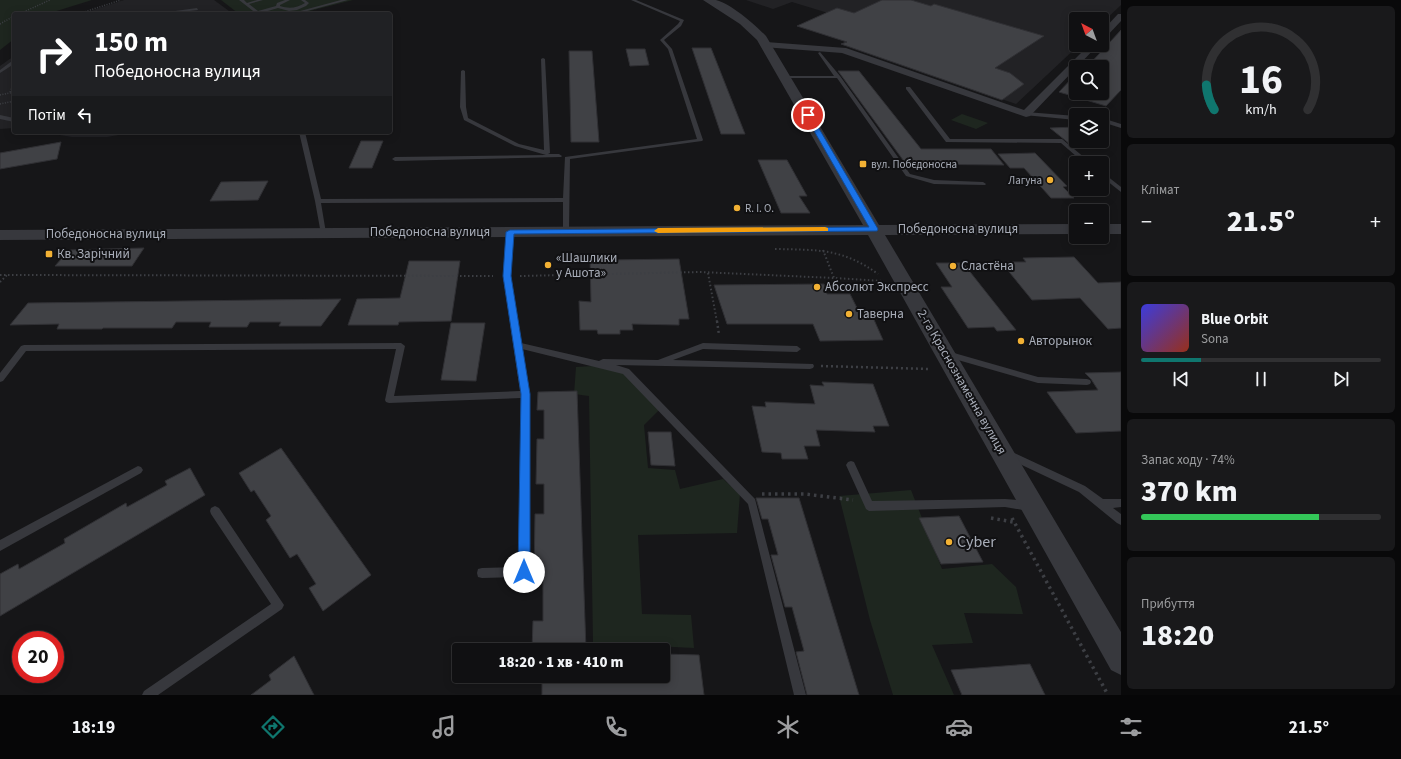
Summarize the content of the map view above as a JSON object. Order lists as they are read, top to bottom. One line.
{"streets":{"street":["Победоносна вулиця","2-га Краснознаменна вулиця"]},"crossings":[["Победоносна вулиця","2-га Краснознаменна вулиця"]],"places":{"transit":["вул. Побєдоносна","Кв. Зарічний"],"other":["Лагуна","R. I. O.","«Шашлики у Ашота»","Сластёна","Абсолют Экспресс","Таверна","Авторынок","Cyber"]},"north":"top left","page":{"map_buttons":["+","−"],"turn":["150 m","Победоносна вулиця"],"then":"Потім","tile":["Клімат",["Запас ходу · 74%","370 km"],["Прибуття","18:20"]],"heat":["−","21.5°","+"],"song":["Blue Orbit","Sona"],"limit":"20","trip":"18:20 · 1 хв · 410 m","tabs":["18:19","21.5°"],"gauge":["16","km/h"]}}
